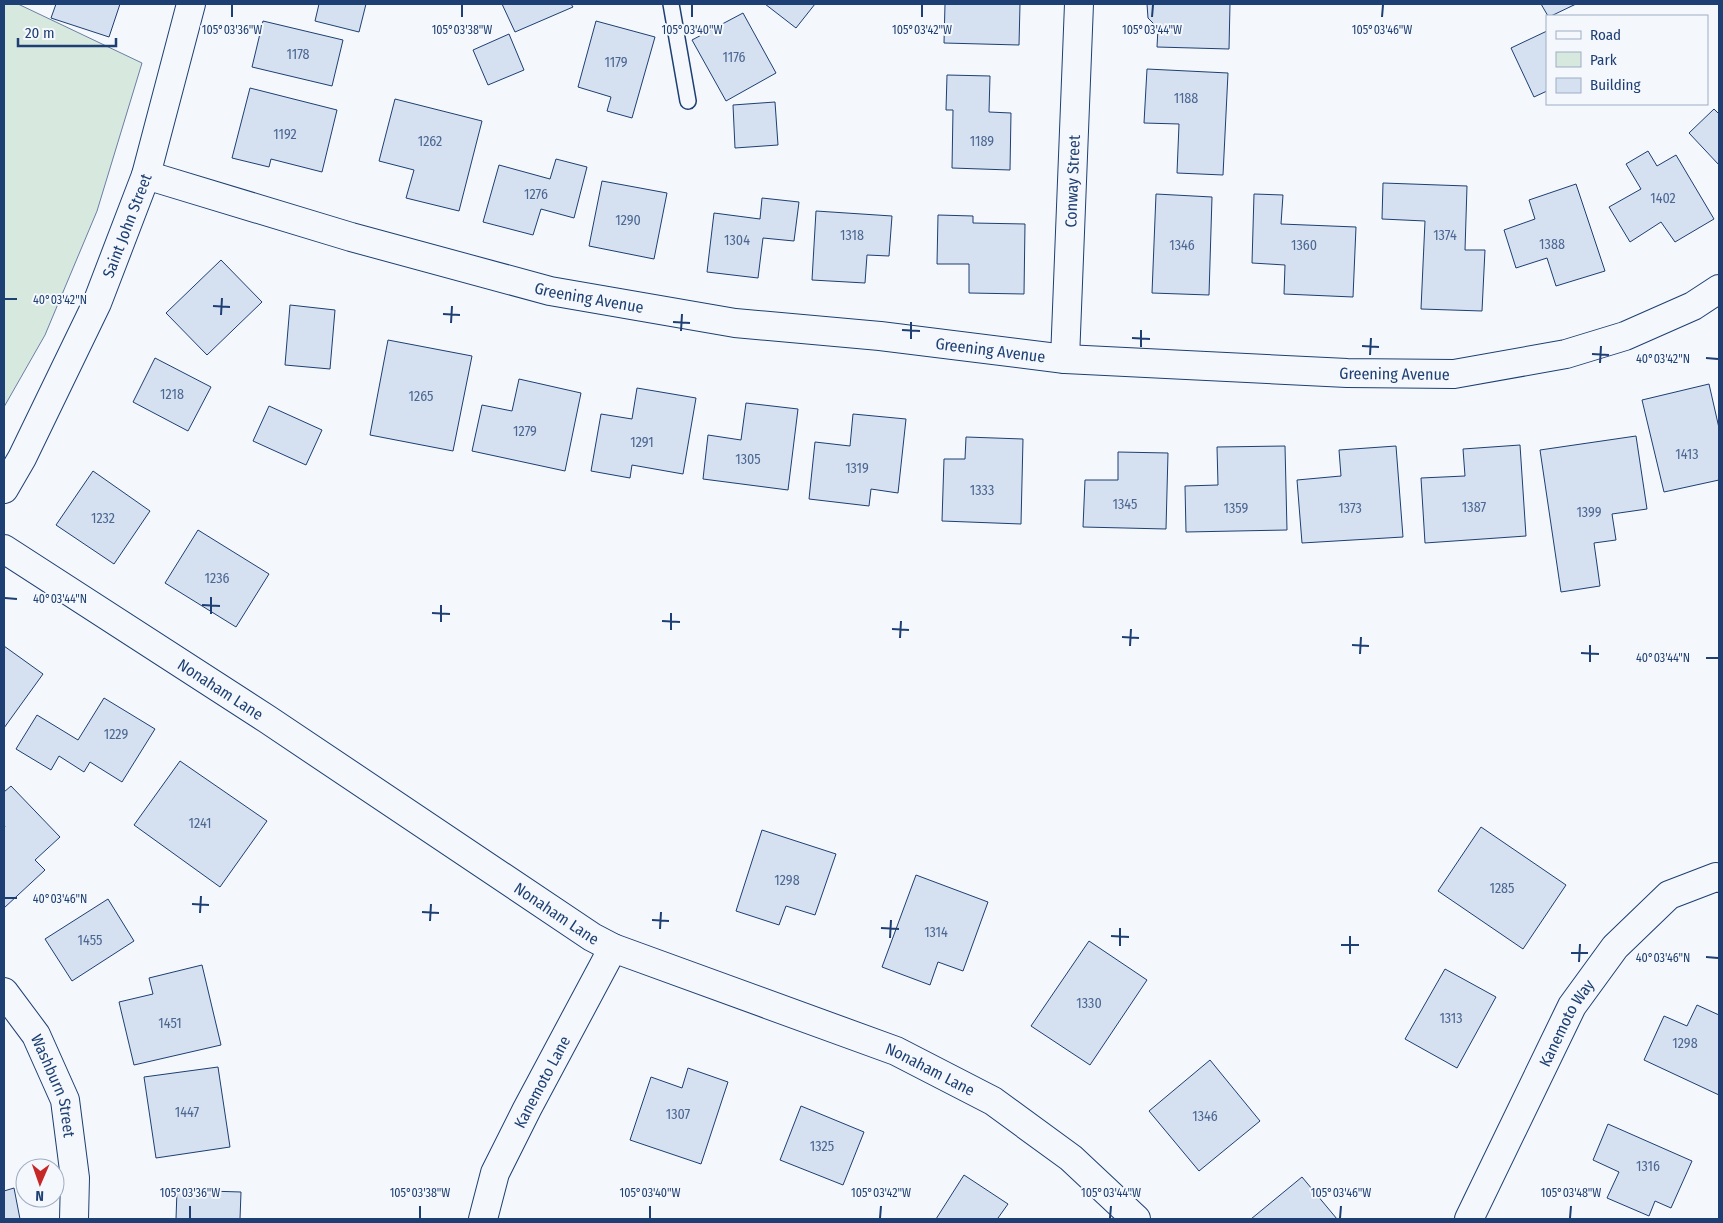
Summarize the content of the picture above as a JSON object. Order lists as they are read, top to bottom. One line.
{"streets":{"street":["Conway Street","Saint John Street","Greening Avenue","Nonaham Lane","Kanemoto Way","Kanemoto Lane","Washburn Street"]},"crossings":[["Conway Street","Greening Avenue"],["Saint John Street","Greening Avenue"],["Nonaham Lane","Kanemoto Lane"]],"house_numbers":["1178","1176","1179","1188","1192","1262","1189","1276","1402","1290","1318","1374","1304","1388","1346","1360","1218","1265","1279","1291","1413","1305","1319","1333","1345","1387","1359","1373","1399","1232","1236","1229","1241","1298","1285","1314","1455","1330","1313","1451","1298","1447","1307","1346","1325","1316"],"legend":["Road","Park","Building"],"scale_bar":"20 m","north":"bottom","coordinates":["105°03'36\"W","105°03'38\"W","105°03'40\"W","105°03'42\"W","105°03'44\"W","105°03'46\"W","40°03'42\"N","40°03'44\"N","40°03'46\"N","105°03'48\"W"]}
